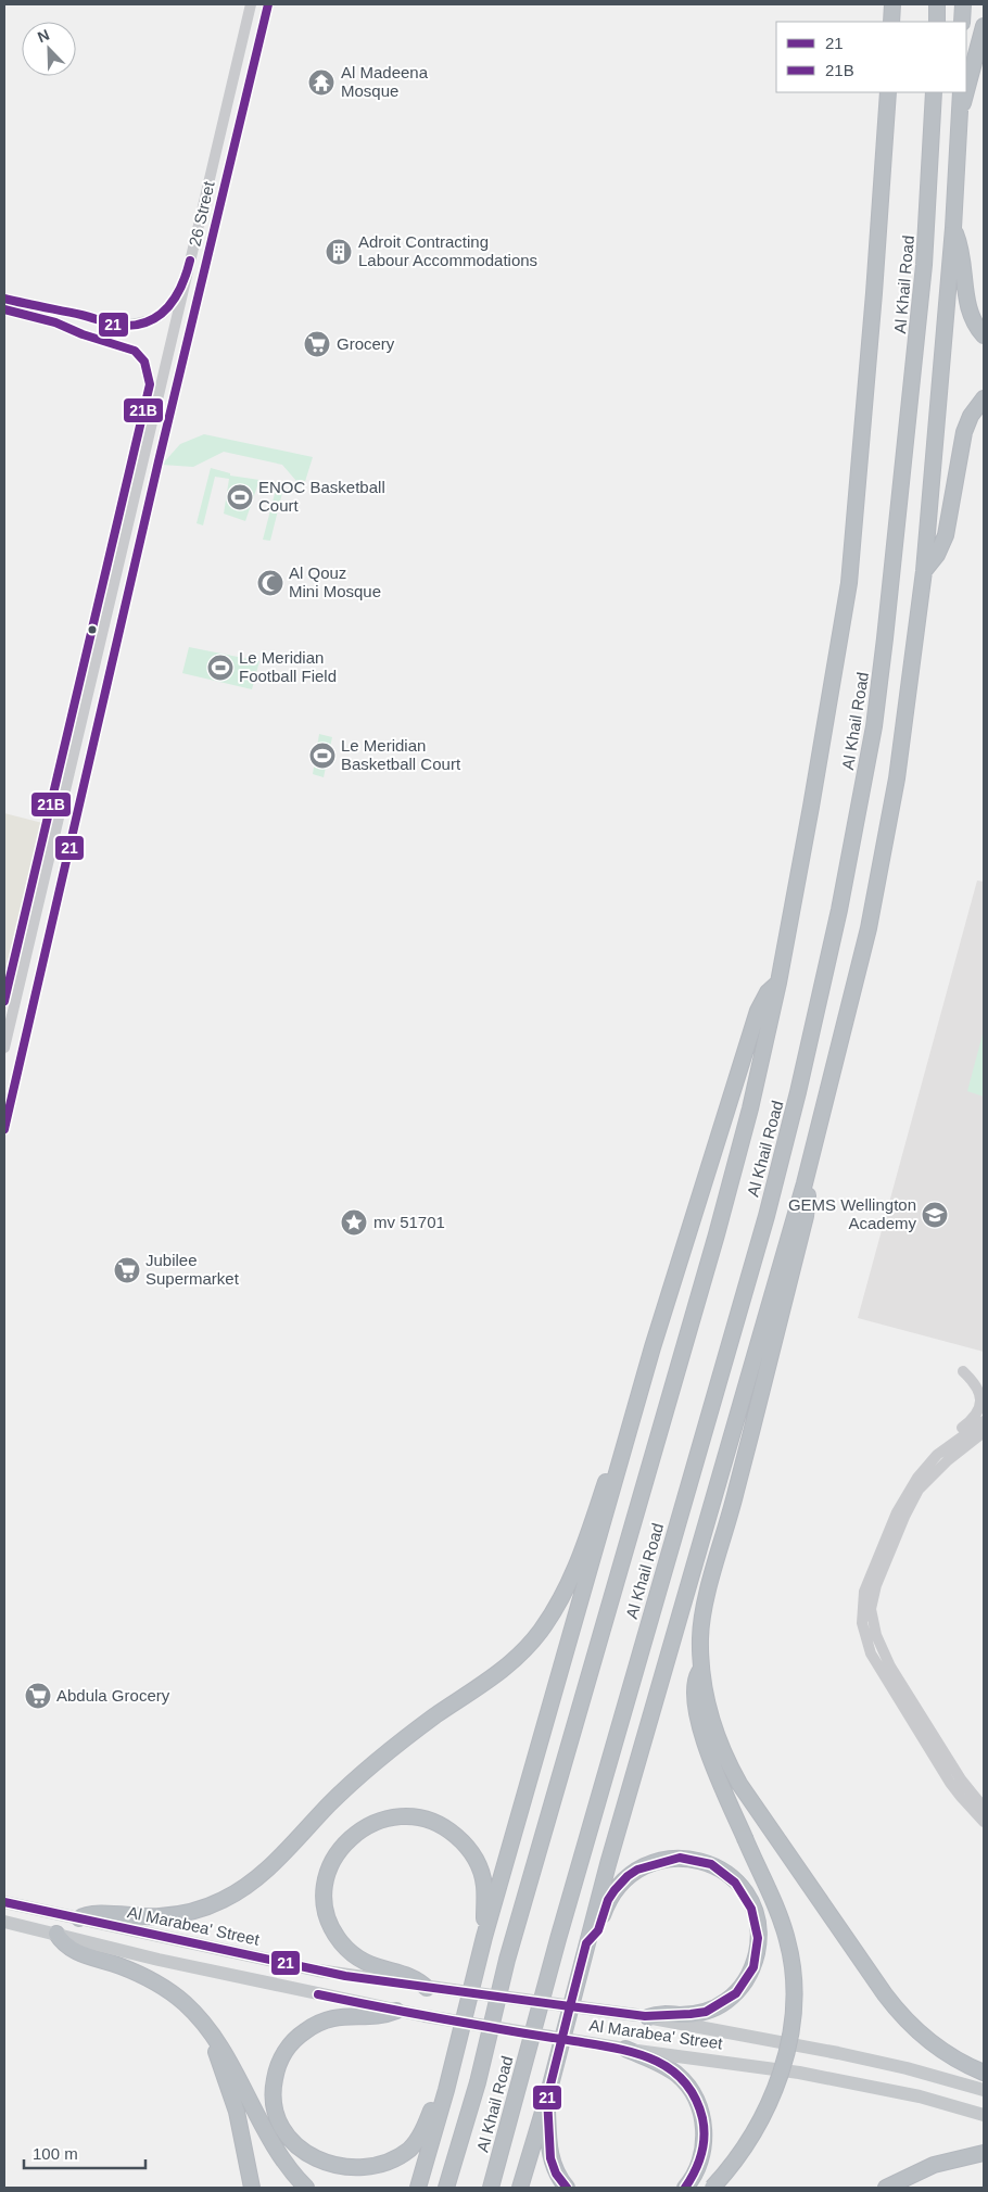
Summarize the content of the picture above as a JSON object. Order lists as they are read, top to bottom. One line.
{"streets":{"highway":["Al Khail Road"],"main road":["Al Marabea' Street"],"street":["26 Street"]},"places":{"temple":["Al Madeena Mosque"],"building":["Adroit Contracting Labour Accommodations"],"supermarket":["Grocery","Jubilee Supermarket","Abdula Grocery"],"sports":["ENOC Basketball Court","Le Meridian Football Field","Le Meridian Basketball Court"],"mosque":["Al Qouz Mini Mosque"],"school or university":["GEMS Wellington Academy"],"place":["mv 51701"]},"lines":["transit line 21","transit line 21B"],"legend":["21","21B"],"scale_bar":"100 m","north":"top left"}
